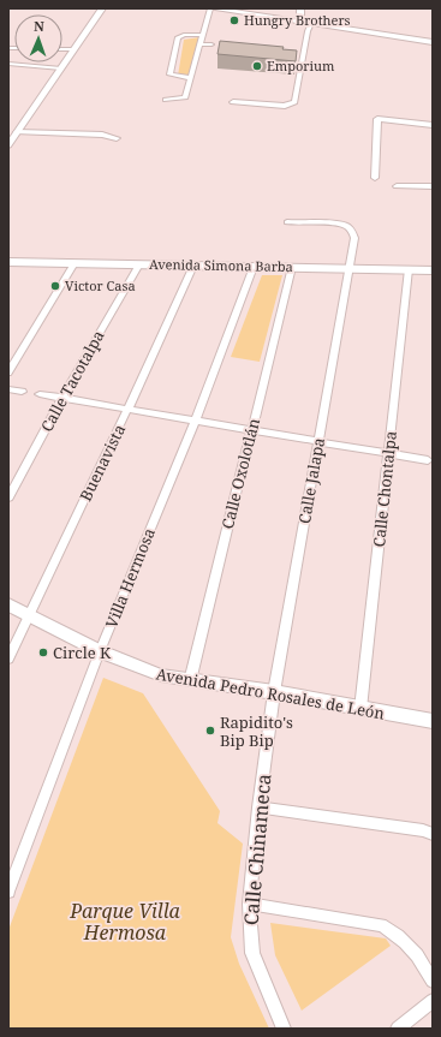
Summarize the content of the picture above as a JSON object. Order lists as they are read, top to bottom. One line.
{"streets":{"main road":["Avenida Simona Barba","Avenida Pedro Rosales de León"],"street":["Calle Tacotalpa","Buenavista","Calle Oxolotlán","Calle Jalapa","Calle Chontalpa","Villa Hermosa","Calle Chinameca"]},"crossings":[["Avenida Simona Barba","Calle Tacotalpa"],["Avenida Simona Barba","Buenavista"],["Avenida Simona Barba","Calle Oxolotlán"],["Avenida Simona Barba","Calle Jalapa"],["Avenida Simona Barba","Calle Chontalpa"],["Avenida Simona Barba","Villa Hermosa"],["Buenavista","Avenida Pedro Rosales de León"],["Calle Oxolotlán","Avenida Pedro Rosales de León"],["Calle Jalapa","Avenida Pedro Rosales de León"],["Calle Jalapa","Calle Chinameca"],["Calle Chontalpa","Avenida Pedro Rosales de León"],["Villa Hermosa","Avenida Pedro Rosales de León"],["Avenida Pedro Rosales de León","Calle Chinameca"]],"parks":["Parque Villa Hermosa"],"places":["Hungry Brothers","Emporium","Victor Casa","Circle K","Rapidito's Bip Bip"],"north":"top"}
